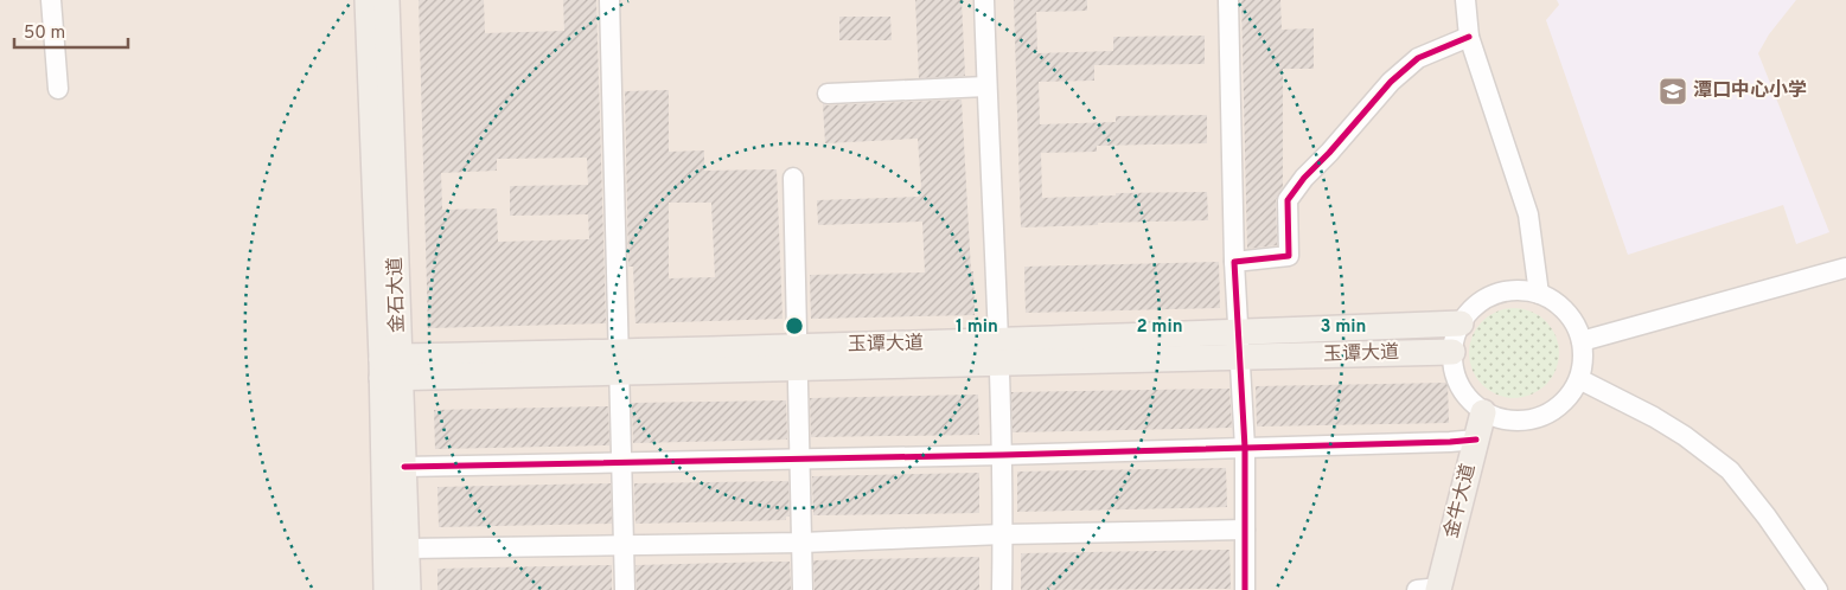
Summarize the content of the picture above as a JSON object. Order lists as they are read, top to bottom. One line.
{"streets":{"main road":["金石大道","玉谭大道","金牛大道"]},"crossings":[["金石大道","玉谭大道"],["玉谭大道","金牛大道"]],"places":{"school or university":["潭口中心小学"]},"scale_bar":"50 m","rings":["1 min","2 min","3 min"]}
